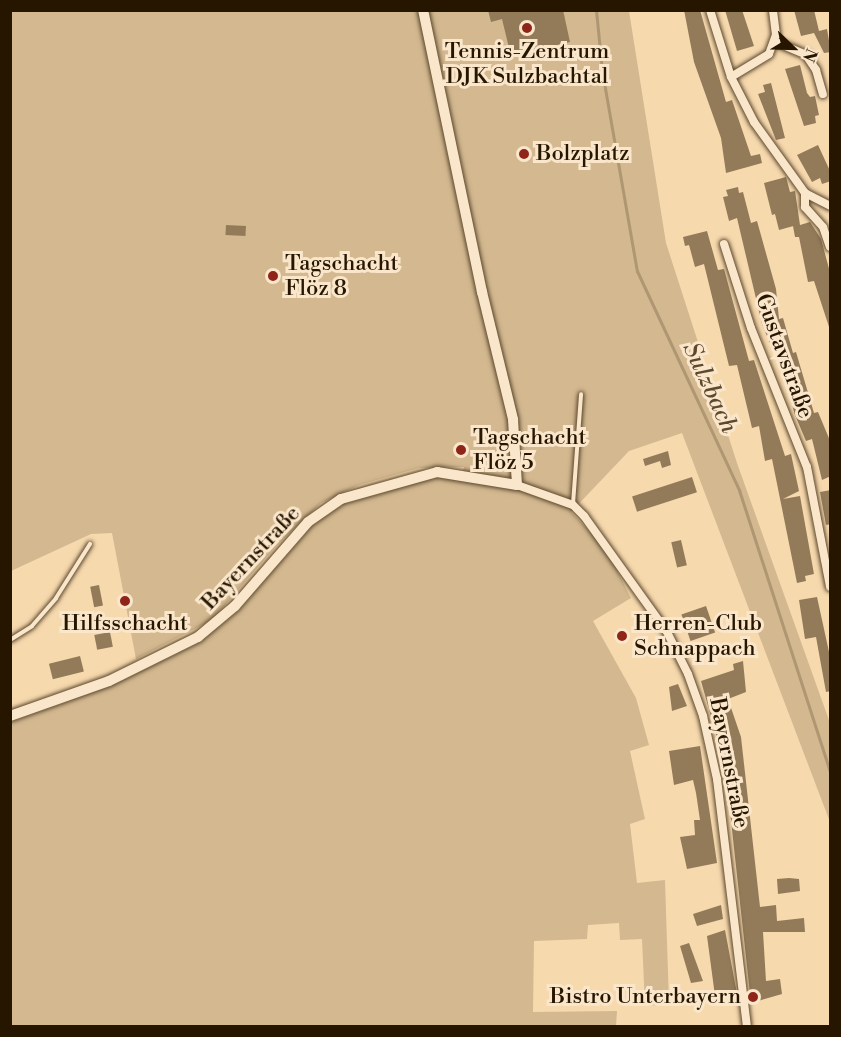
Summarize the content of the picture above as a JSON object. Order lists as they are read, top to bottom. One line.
{"streets":{"street":["Gustavstraße","Bayernstraße"]},"water":["Sulzbach"],"places":["Tennis-Zentrum DJK Sulzbachtal","Bolzplatz","Tagschacht Flöz 8","Tagschacht Flöz 5","Hilfsschacht","Herren-Club Schnappach","Bistro Unterbayern"],"north":"bottom right"}
